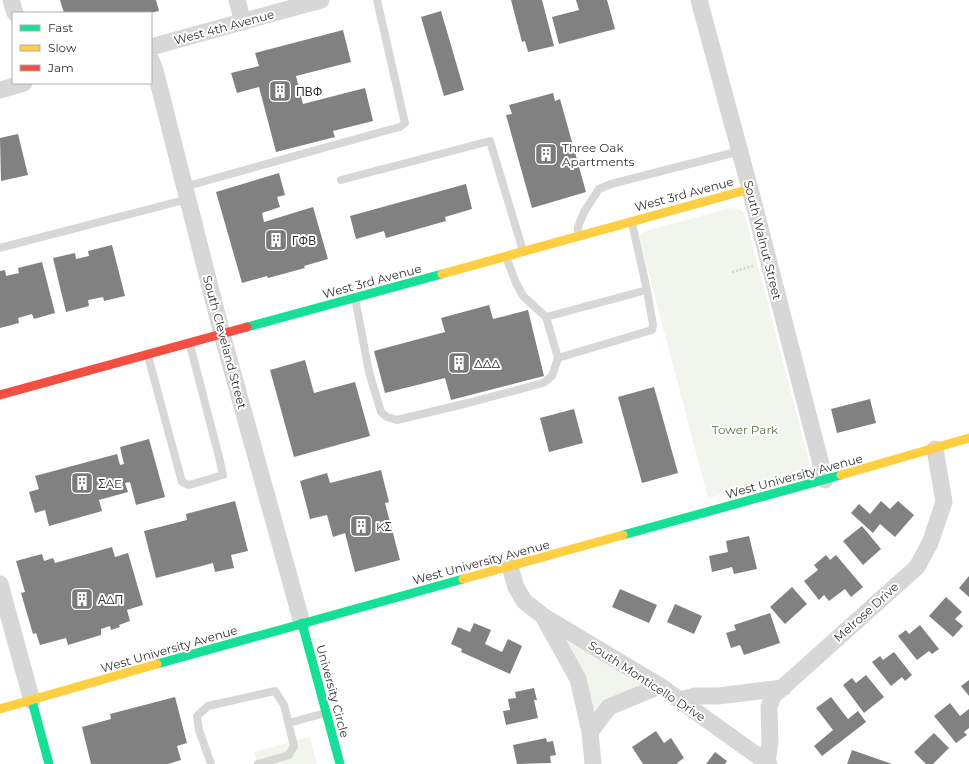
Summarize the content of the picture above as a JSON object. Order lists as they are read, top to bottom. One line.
{"streets":{"street":["West 4th Avenue","West 3rd Avenue","South Walnut Street","South Cleveland Street","West University Avenue","Melrose Drive","South Monticello Drive","University Circle"]},"crossings":[["West 3rd Avenue","South Walnut Street"],["West 3rd Avenue","South Cleveland Street"],["South Walnut Street","West University Avenue"],["South Cleveland Street","West University Avenue"],["South Cleveland Street","University Circle"],["West University Avenue","Melrose Drive"],["West University Avenue","South Monticello Drive"],["West University Avenue","University Circle"],["Melrose Drive","South Monticello Drive"]],"parks":["Tower Park"],"places":{"building":["ΠΒΦ","Three Oak Apartments","ΓΦΒ","ΔΔΔ","ΣAE","KΣ","ΑΔΠ"]},"legend":["Fast","Slow","Jam"]}
